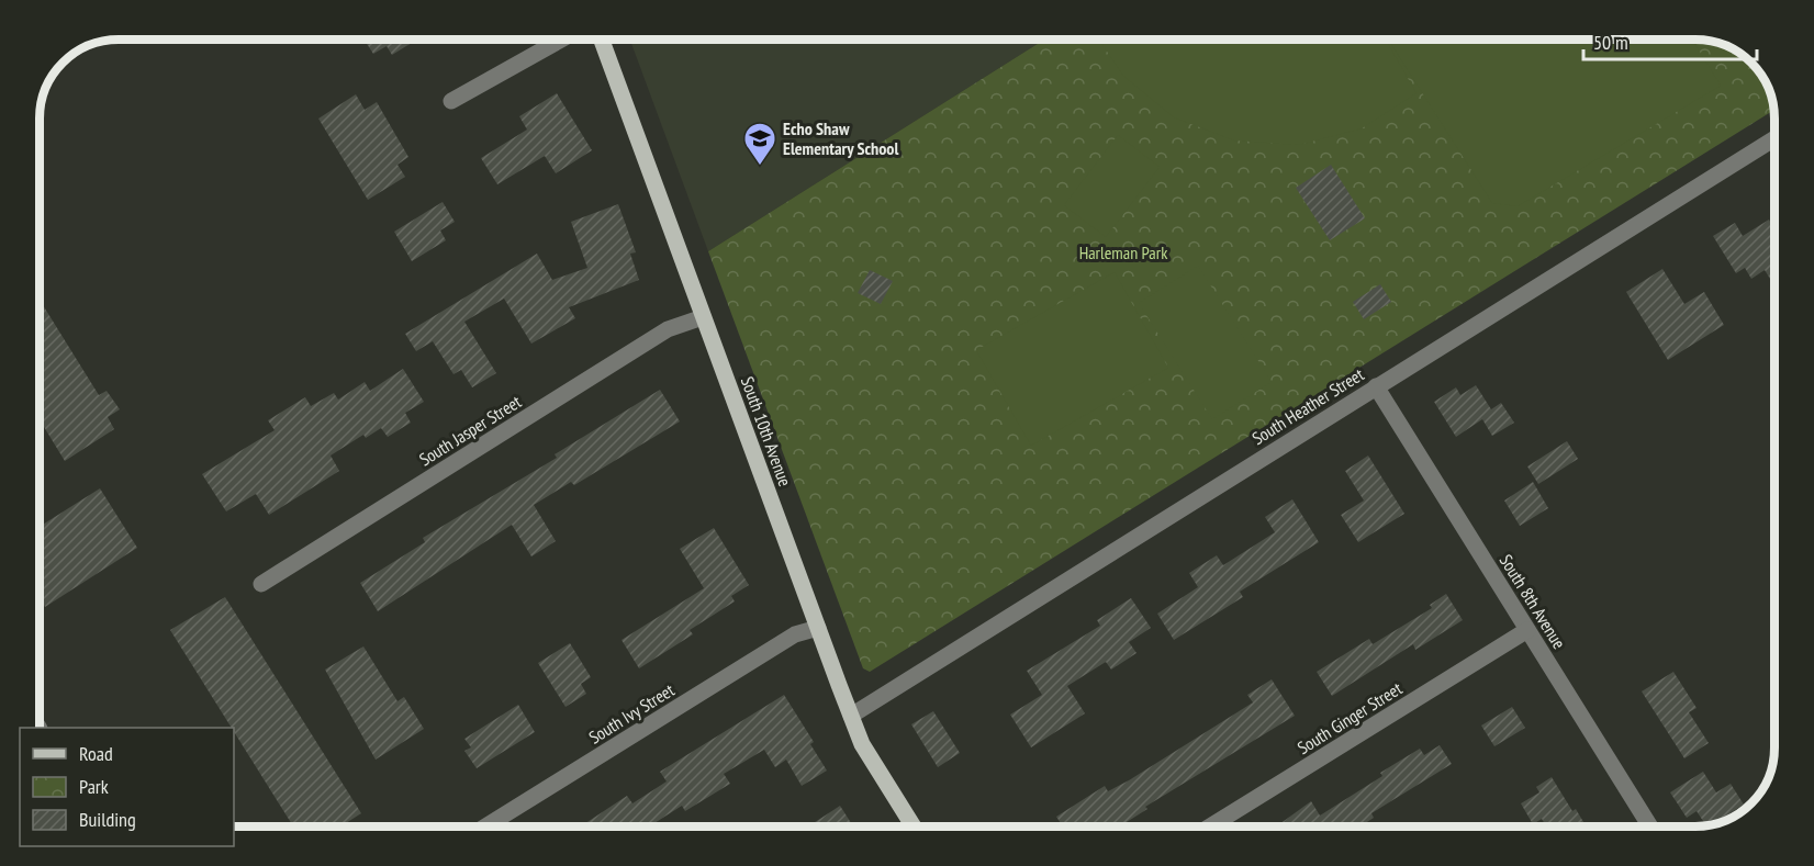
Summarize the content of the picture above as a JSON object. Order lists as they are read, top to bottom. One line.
{"streets":{"main road":["South 10th Avenue"],"street":["South Heather Street","South Jasper Street","South 8th Avenue","South Ivy Street","South Ginger Street"]},"crossings":[["South Heather Street","South 10th Avenue"],["South Heather Street","South 8th Avenue"],["South Jasper Street","South 10th Avenue"],["South 10th Avenue","South Ivy Street"],["South 8th Avenue","South Ginger Street"]],"parks":["Harleman Park"],"places":{"school or university":["Echo Shaw Elementary School"]},"legend":["Road","Park","Building"],"scale_bar":"50 m"}
